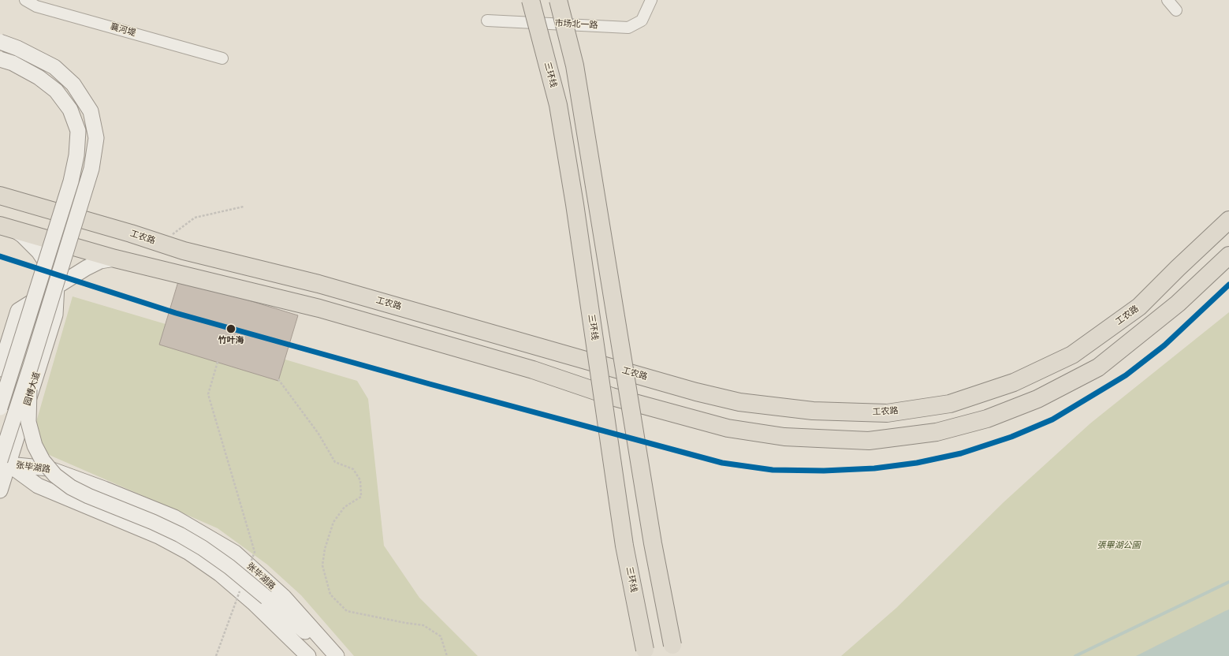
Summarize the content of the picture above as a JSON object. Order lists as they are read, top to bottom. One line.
{"streets":{"highway":["三环线","工农路"],"main road":["园博大道","张毕湖路"],"street":["市场北一路","襄河堤"]},"crossings":[["园博大道","张毕湖路"]],"parks":["張畢湖公園"],"places":["竹叶海"]}
